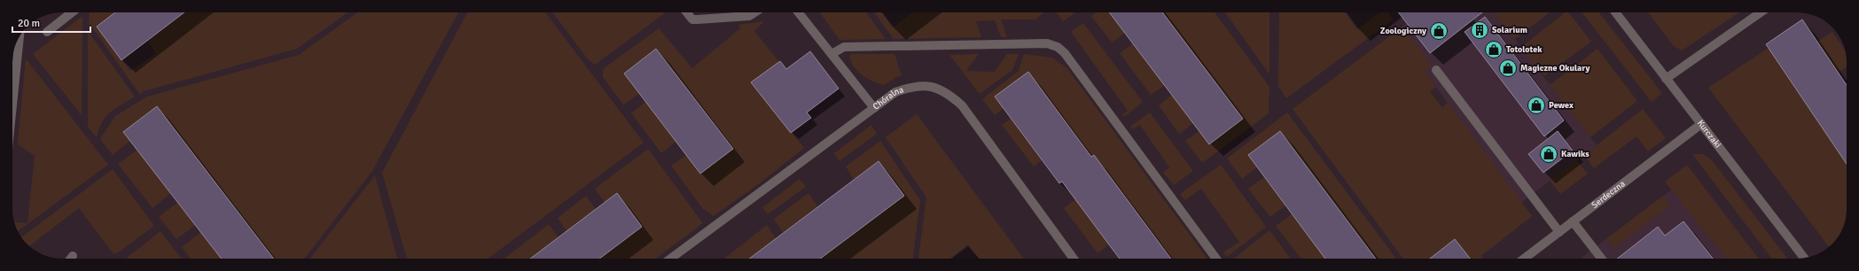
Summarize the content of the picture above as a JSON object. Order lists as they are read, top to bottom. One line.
{"streets":{"street":["Chóralna","Kurczaki","Serdeczna"]},"crossings":[["Kurczaki","Serdeczna"]],"places":{"building":["Solarium"],"shop":["Zoologiczny","Totolotek","Magiczne Okulary","Pewex","Kawiks"]},"scale_bar":"20 m"}
